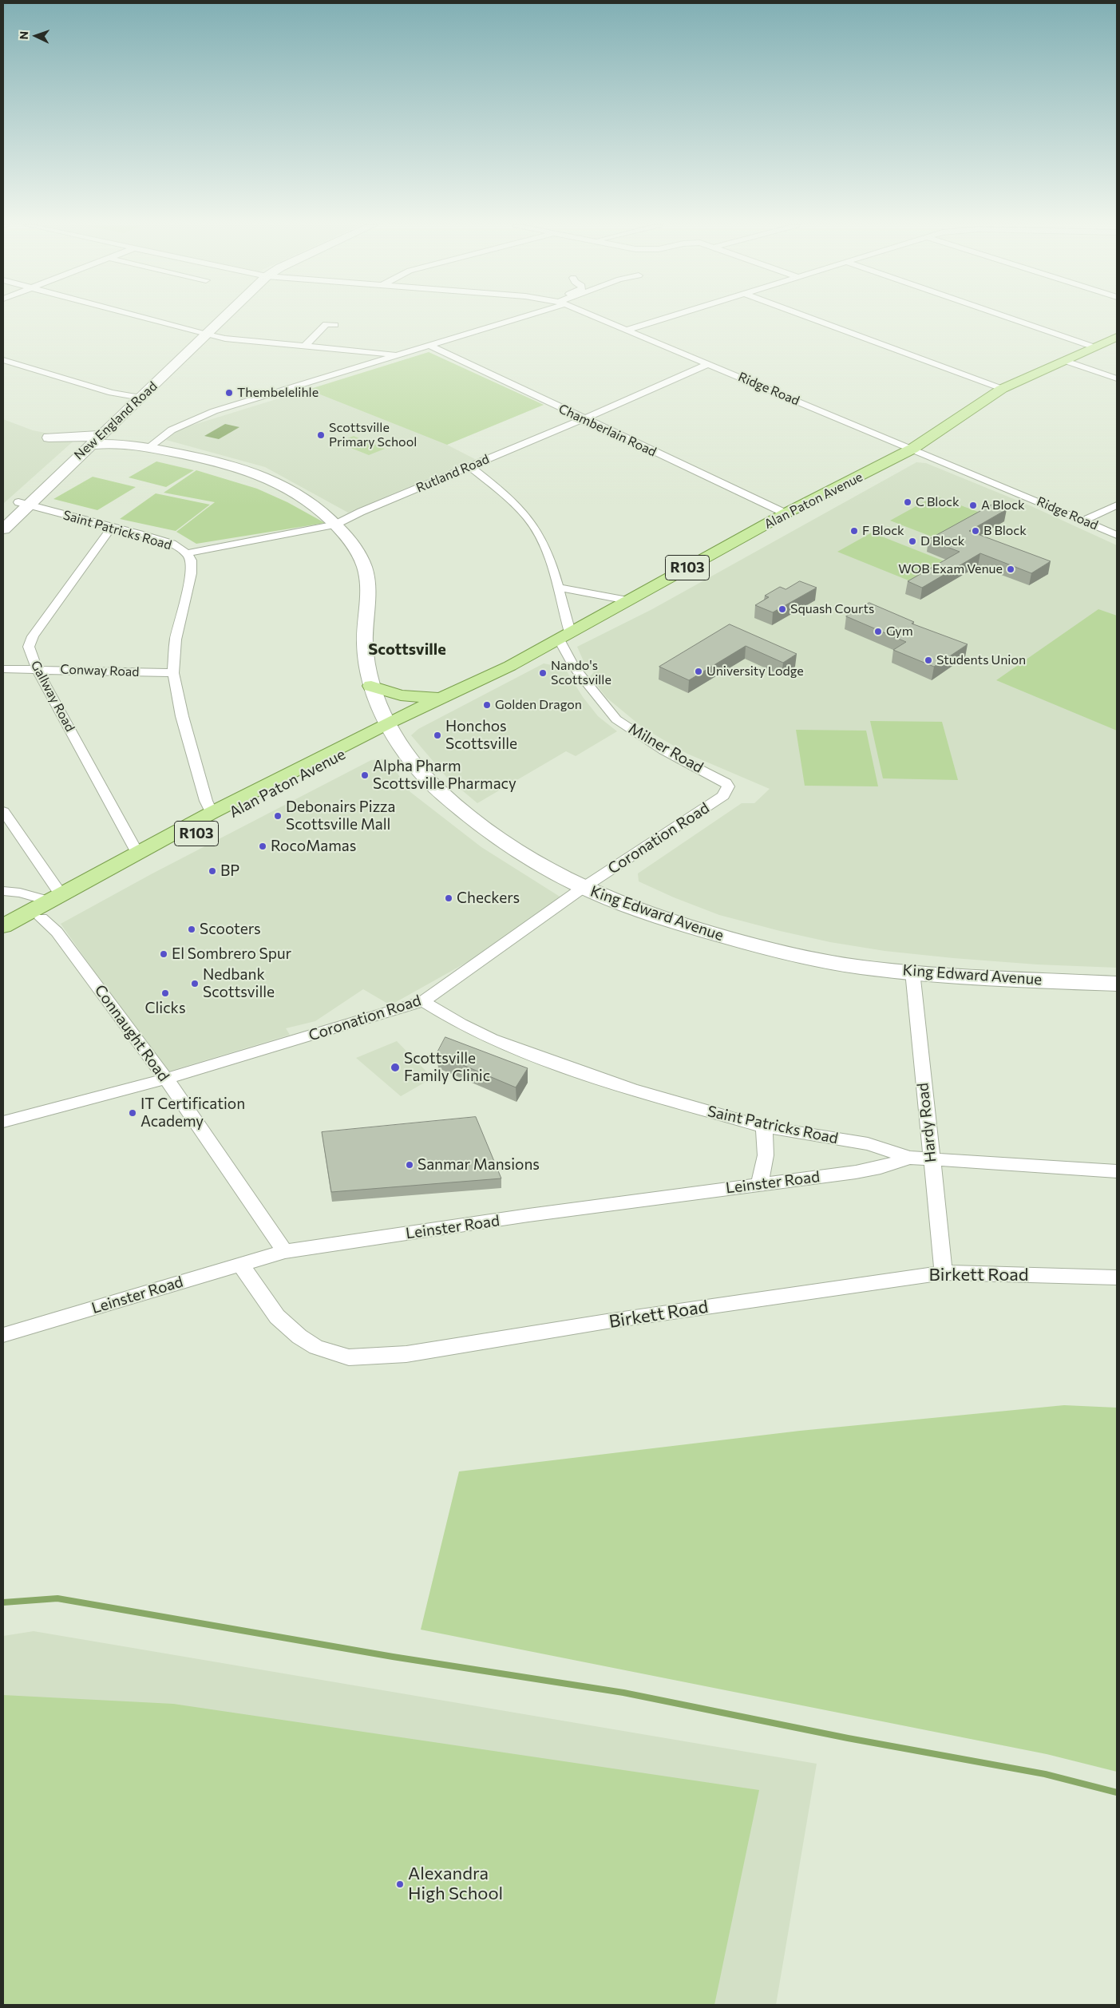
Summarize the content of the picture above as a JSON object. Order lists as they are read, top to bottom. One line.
{"streets":{"main road":["Alan Paton Avenue","R103"],"street":["Ridge Road","New England Road","Chamberlain Road","Rutland Road","Saint Patricks Road","Conway Road","Gallway Road","Milner Road","Coronation Road","King Edward Avenue","Connaught Road","Hardy Road","Leinster Road","Birkett Road"]},"crossings":[["Ridge Road","Rutland Road"],["Ridge Road","Alan Paton Avenue"],["New England Road","Saint Patricks Road"],["New England Road","King Edward Avenue"],["Chamberlain Road","Rutland Road"],["Chamberlain Road","Alan Paton Avenue"],["Rutland Road","Saint Patricks Road"],["Rutland Road","Milner Road"],["Rutland Road","King Edward Avenue"],["Alan Paton Avenue","Saint Patricks Road"],["Alan Paton Avenue","Gallway Road"],["Alan Paton Avenue","Milner Road"],["Alan Paton Avenue","King Edward Avenue"],["Alan Paton Avenue","Connaught Road"],["Saint Patricks Road","Conway Road"],["Saint Patricks Road","Gallway Road"],["Saint Patricks Road","Coronation Road"],["Saint Patricks Road","Hardy Road"],["Saint Patricks Road","Leinster Road"],["Conway Road","Gallway Road"],["Milner Road","Coronation Road"],["Coronation Road","King Edward Avenue"],["Coronation Road","Connaught Road"],["King Edward Avenue","Hardy Road"],["Connaught Road","Leinster Road"],["Hardy Road","Birkett Road"],["Leinster Road","Birkett Road"]],"districts":["Scottsville"],"places":["Thembelelihle","Scottsville Primary School","C Block","A Block","F Block","B Block","D Block","WOB Exam Venue","Squash Courts","Gym","Students Union","University Lodge","Nando's Scottsville","Golden Dragon","Honchos Scottsville","Alpha Pharm Scottsville Pharmacy","Debonairs Pizza Scottsville Mall","RocoMamas","BP","Checkers","Scooters","El Sombrero Spur","Nedbank Scottsville","Clicks","Scottsville Family Clinic","IT Certification Academy","Sanmar Mansions","Alexandra High School"],"north":"left"}
